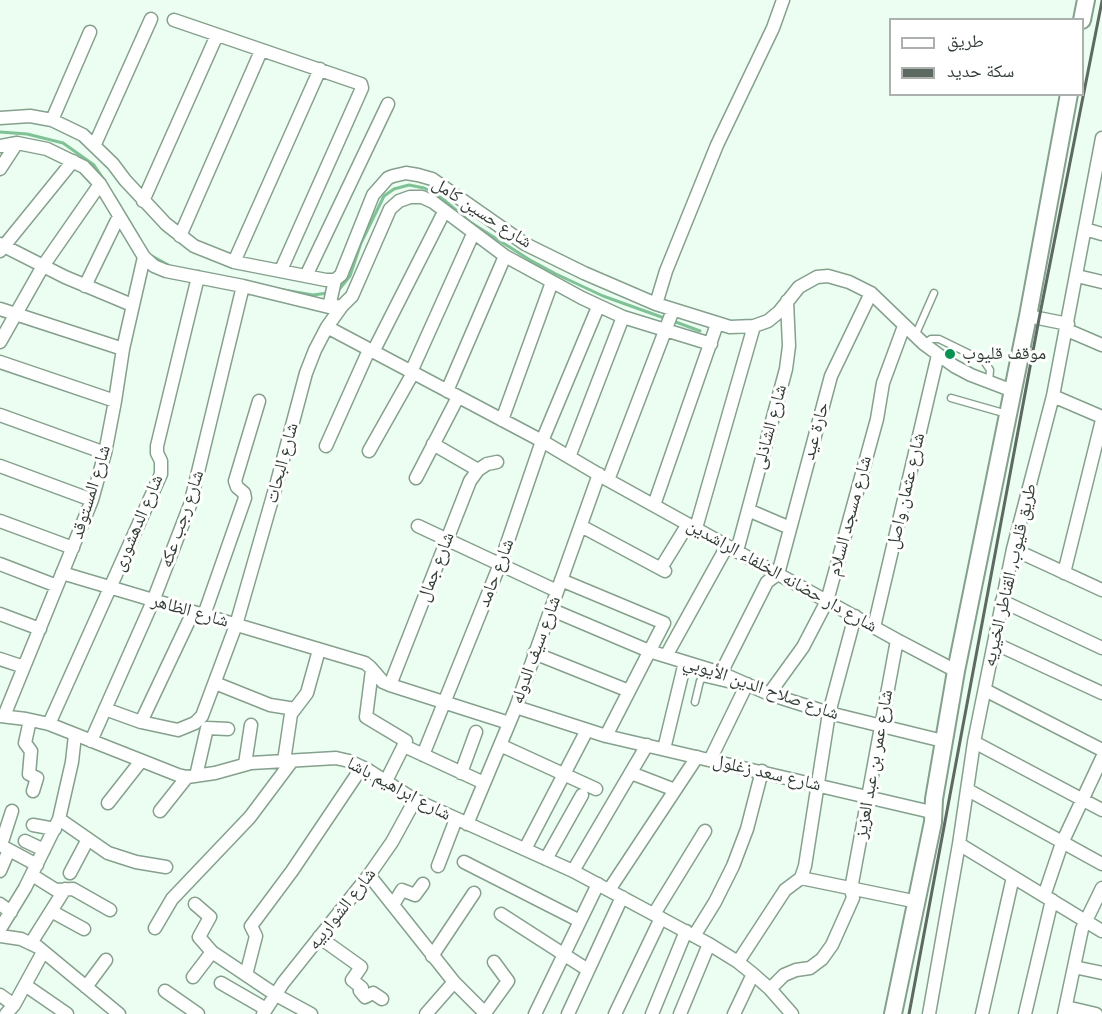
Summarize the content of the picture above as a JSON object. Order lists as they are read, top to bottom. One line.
{"streets":{"main road":["طريق قليوب, القناطر الخيريه"],"street":["شارع حسين كامل","شارع الشاذلى","حارة عيد","شارع البحات","شارع عثمان واصل","شارع المستوقد","شارع مسجد السلام","شارع رجب عكه","شارع الدهشورى","شارع جمال","شارع حامد","شارع دار حضانه الخلفاء الراشدين","شارع الظاهر","شارع سيف الدوله","شارع صلاح الدين الأيوبي","شارع عمر بن عبد العزيز","شارع سعد زغلول","شارع ابراهيم باشا","شارع الشواربيه"]},"crossings":[["شارع حسين كامل","شارع البحات"],["شارع حسين كامل","شارع حامد"],["شارع حسين كامل","شارع سيف الدوله"],["شارع الشاذلى","شارع دار حضانه الخلفاء الراشدين"],["شارع الشاذلى","شارع صلاح الدين الأيوبي"],["حارة عيد","شارع دار حضانه الخلفاء الراشدين"],["شارع البحات","شارع رجب عكه"],["شارع البحات","شارع دار حضانه الخلفاء الراشدين"],["شارع البحات","شارع الظاهر"],["شارع عثمان واصل","شارع دار حضانه الخلفاء الراشدين"],["شارع المستوقد","شارع الظاهر"],["شارع مسجد السلام","شارع دار حضانه الخلفاء الراشدين"],["شارع مسجد السلام","شارع صلاح الدين الأيوبي"],["شارع رجب عكه","شارع الظاهر"],["شارع الدهشورى","شارع الظاهر"],["شارع جمال","شارع الظاهر"],["شارع حامد","شارع دار حضانه الخلفاء الراشدين"],["طريق قليوب, القناطر الخيريه","شارع دار حضانه الخلفاء الراشدين"],["طريق قليوب, القناطر الخيريه","شارع صلاح الدين الأيوبي"],["طريق قليوب, القناطر الخيريه","شارع سعد زغلول"],["شارع دار حضانه الخلفاء الراشدين","شارع سيف الدوله"],["شارع دار حضانه الخلفاء الراشدين","شارع عمر بن عبد العزيز"],["شارع سيف الدوله","شارع صلاح الدين الأيوبي"],["شارع سيف الدوله","شارع سعد زغلول"],["شارع سيف الدوله","شارع ابراهيم باشا"],["شارع صلاح الدين الأيوبي","شارع عمر بن عبد العزيز"],["شارع عمر بن عبد العزيز","شارع سعد زغلول"],["شارع عمر بن عبد العزيز","شارع ابراهيم باشا"],["شارع ابراهيم باشا","شارع الشواربيه"]],"places":["موقف قليوب"],"legend":["طريق","سكة حديد"]}
